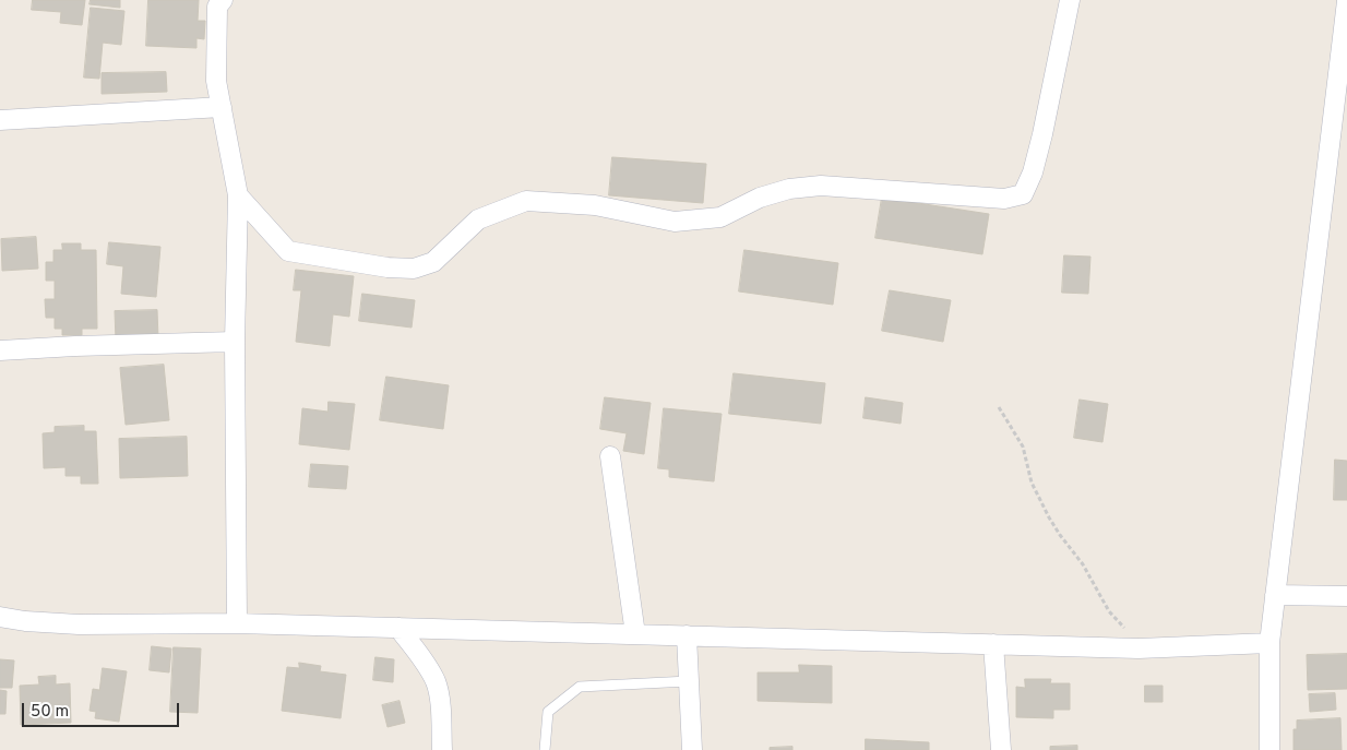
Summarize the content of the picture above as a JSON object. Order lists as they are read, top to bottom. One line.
{"scale_bar":"50 m"}
